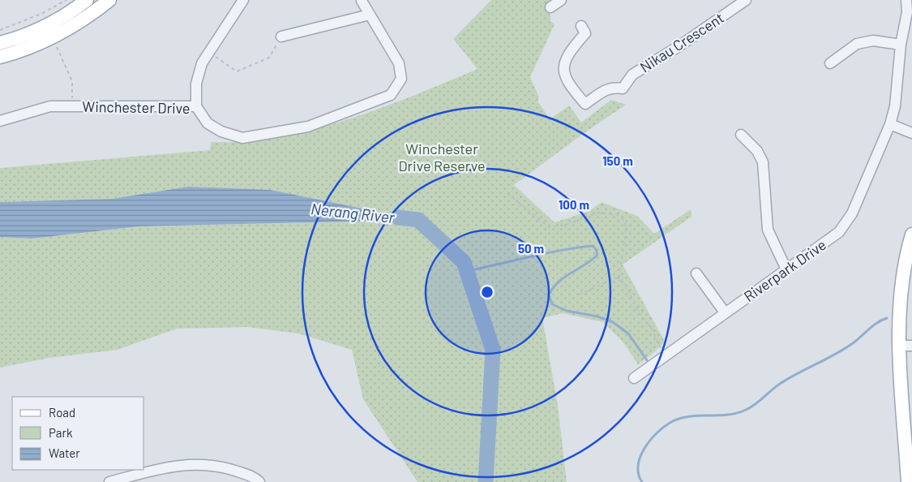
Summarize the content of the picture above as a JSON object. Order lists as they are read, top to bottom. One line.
{"streets":{"street":["Nikau Crescent","Winchester Drive","Riverpark Drive"]},"water":["Nerang River"],"parks":["Winchester Drive Reserve"],"legend":["Road","Park","Water"],"rings":["150 m","100 m","50 m"]}
